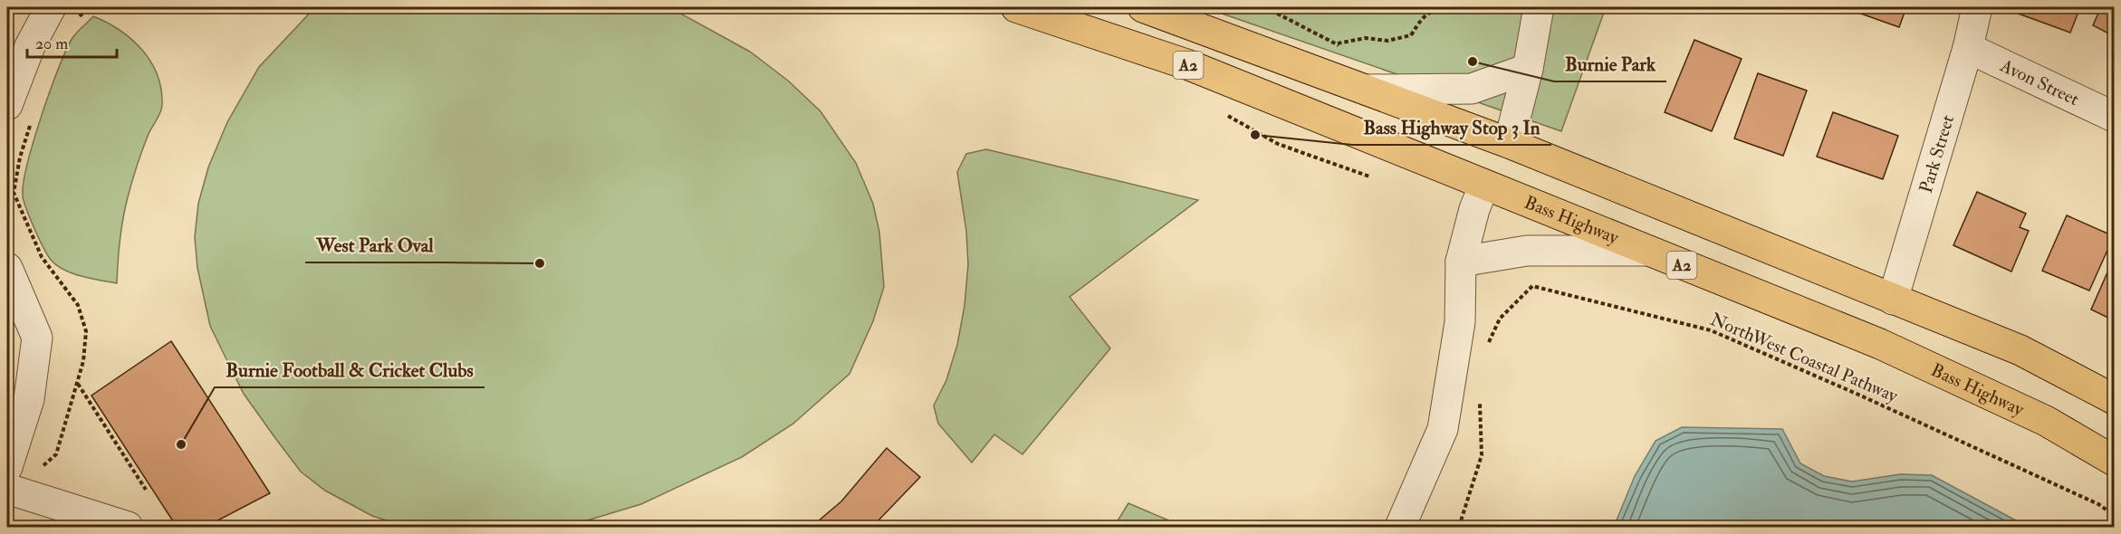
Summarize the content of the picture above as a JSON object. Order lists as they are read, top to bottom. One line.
{"streets":{"highway":["A2","Bass Highway"],"street":["Avon Street","Park Street"],"path":["NorthWest Coastal Pathway"]},"crossings":[["A2","Park Street"],["Avon Street","Park Street"]],"places":["Burnie Park","Bass Highway Stop 3 In","West Park Oval","Burnie Football & Cricket Clubs"],"scale_bar":"20 m"}
